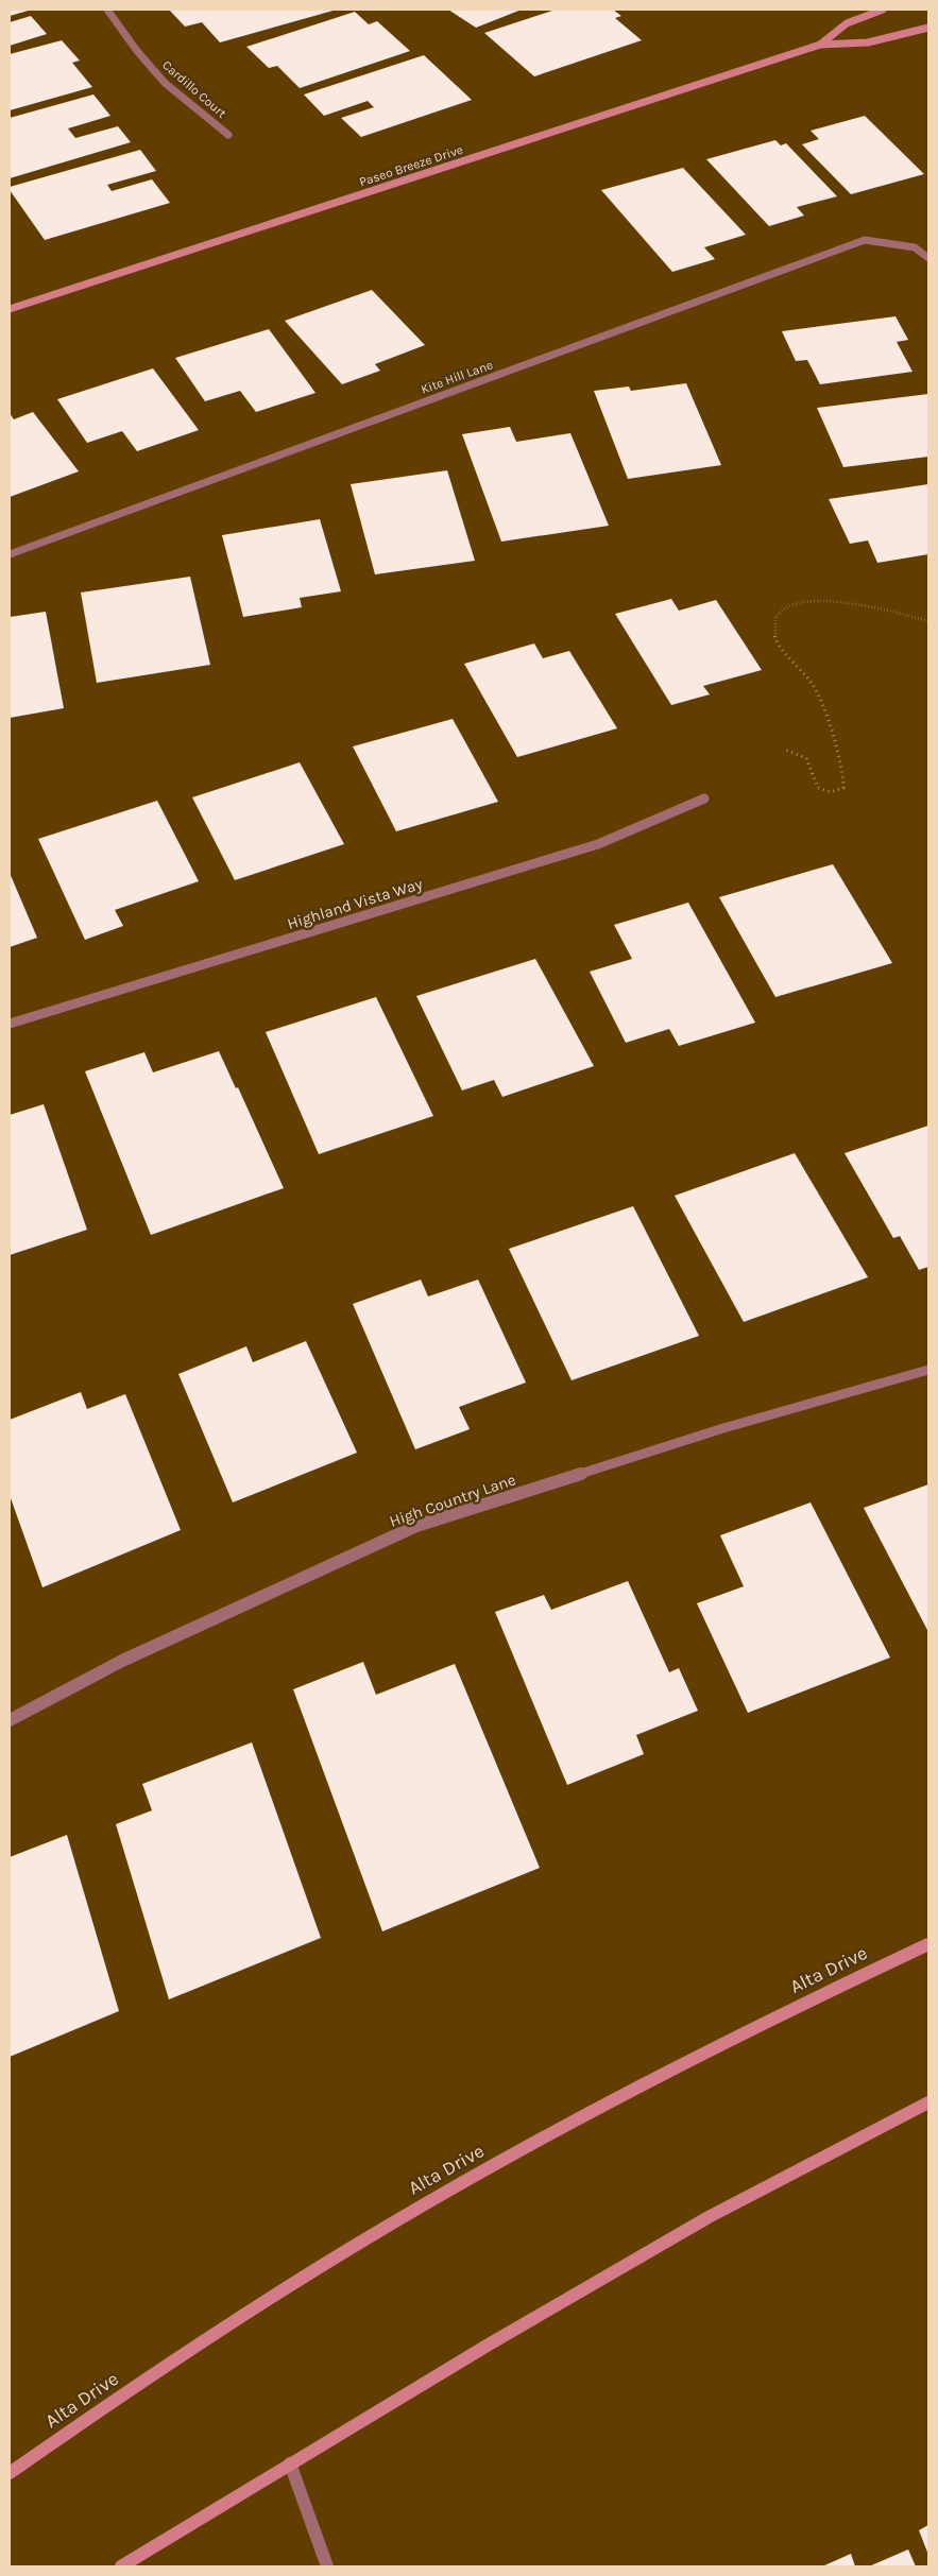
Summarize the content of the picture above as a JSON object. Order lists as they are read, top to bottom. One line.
{"streets":{"street":["Cardillo Court","Paseo Breeze Drive","Kite Hill Lane","Highland Vista Way","High Country Lane","Alta Drive"]}}
